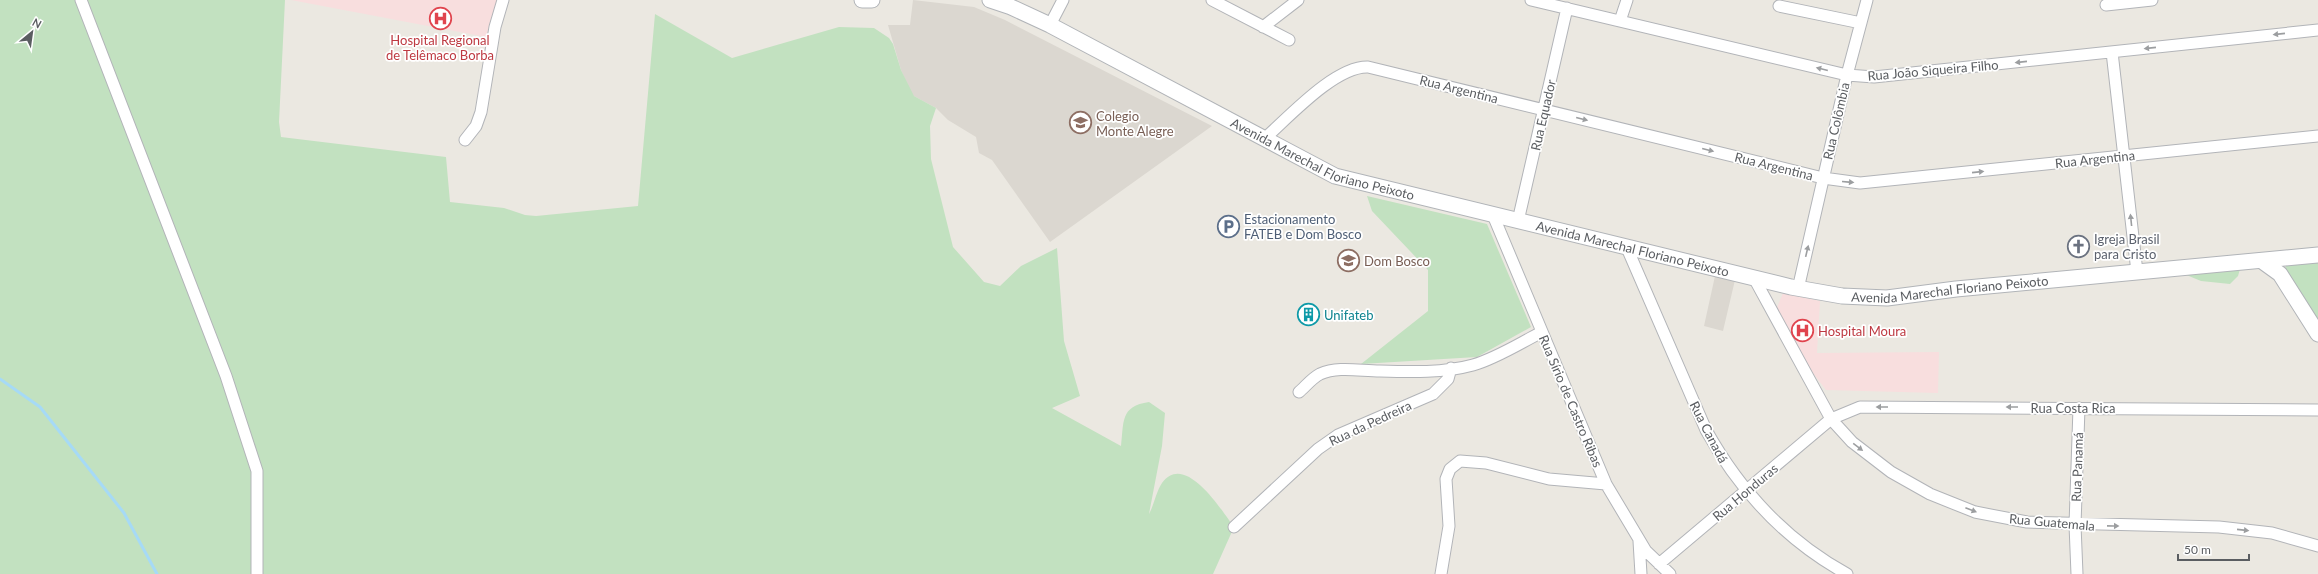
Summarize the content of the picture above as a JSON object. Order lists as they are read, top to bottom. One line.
{"streets":{"main road":["Avenida Marechal Floriano Peixoto"],"street":["Rua João Siqueira Filho","Rua Argentina","Rua Equador","Rua Colômbia","Rua Sírio de Castro Ribas","Rua Costa Rica","Rua da Pedreira","Rua Canadá","Rua Panamá","Rua Honduras","Rua Guatemala"]},"crossings":[["Rua João Siqueira Filho","Rua Equador"],["Rua João Siqueira Filho","Rua Colômbia"],["Rua Argentina","Rua Equador"],["Rua Argentina","Rua Colômbia"],["Rua Argentina","Avenida Marechal Floriano Peixoto"],["Rua Equador","Avenida Marechal Floriano Peixoto"],["Rua Colômbia","Avenida Marechal Floriano Peixoto"],["Avenida Marechal Floriano Peixoto","Rua Sírio de Castro Ribas"],["Avenida Marechal Floriano Peixoto","Rua Canadá"],["Avenida Marechal Floriano Peixoto","Rua Guatemala"],["Rua Sírio de Castro Ribas","Rua Honduras"],["Rua Costa Rica","Rua Panamá"],["Rua Costa Rica","Rua Honduras"],["Rua Costa Rica","Rua Guatemala"],["Rua Canadá","Rua Honduras"],["Rua Panamá","Rua Guatemala"],["Rua Honduras","Rua Guatemala"]],"one_way":["Rua João Siqueira Filho","Rua Argentina","Rua Colômbia","Rua Costa Rica","Rua Guatemala"],"places":{"hospital":["Hospital Regional de Telêmaco Borba","Hospital Moura"],"school or university":["Colegio Monte Alegre","Dom Bosco"],"parking":["Estacionamento FATEB e Dom Bosco"],"church":["Igreja Brasil para Cristo"],"building":["Unifateb"]},"scale_bar":"50 m","north":"top right"}
